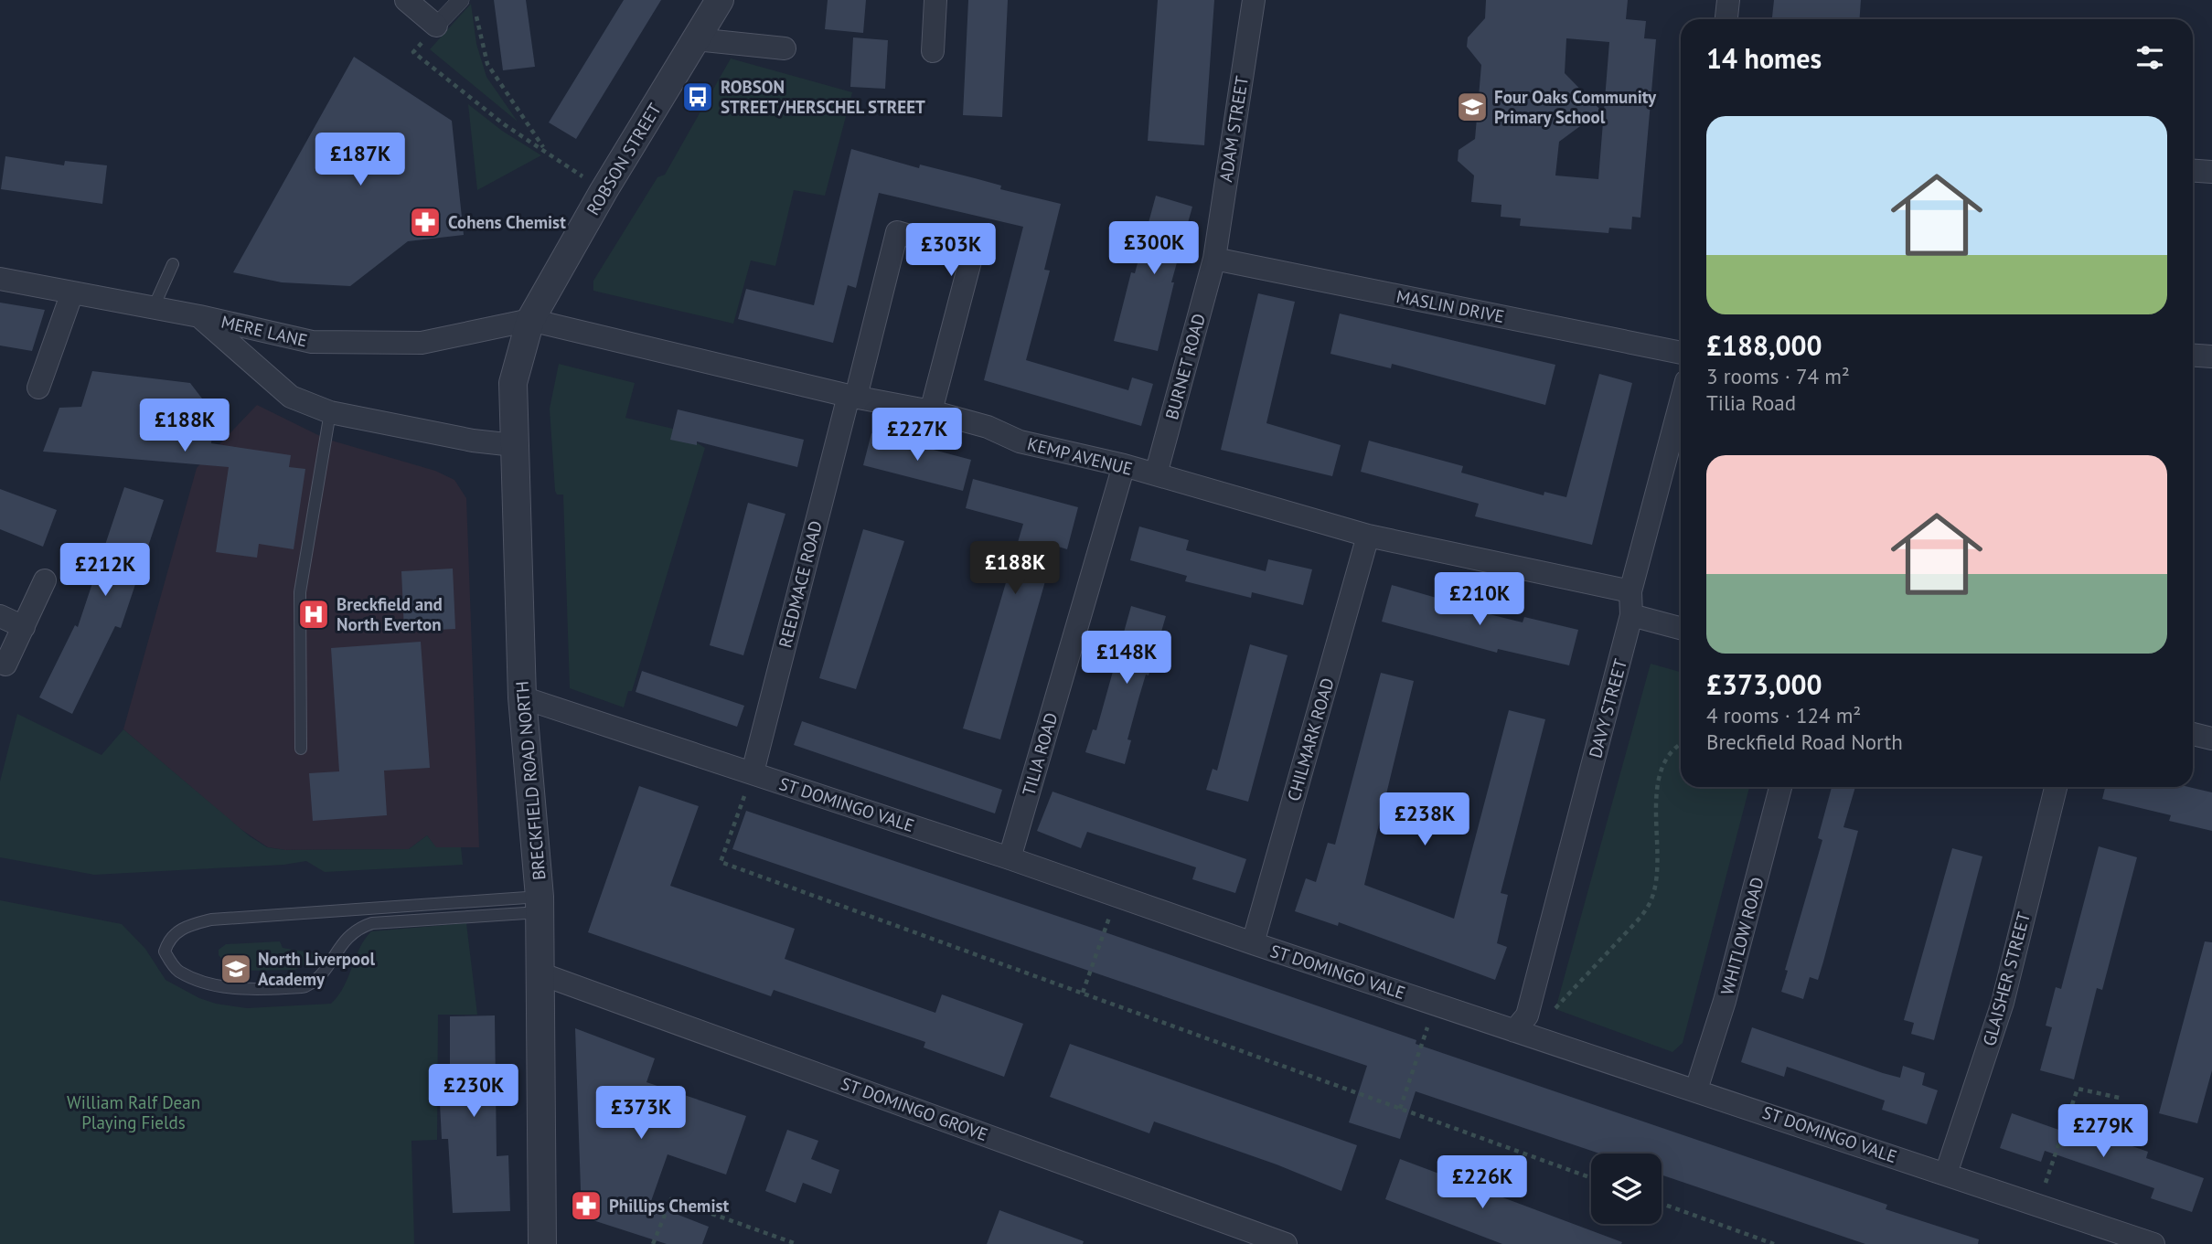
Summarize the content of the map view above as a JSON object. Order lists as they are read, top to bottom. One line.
{"streets":{"street":["ADAM STREET","ROBSON STREET","MASLIN DRIVE","MERE LANE","BURNET ROAD","KEMP AVENUE","REEDMACE ROAD","DAVY STREET","CHILMARK ROAD","TILIA ROAD","BRECKFIELD ROAD NORTH","ST DOMINGO VALE","WHITLOW ROAD","GLAISHER STREET","ST DOMINGO GROVE"]},"crossings":[["ADAM STREET","MASLIN DRIVE"],["ADAM STREET","BURNET ROAD"],["ROBSON STREET","MERE LANE"],["ROBSON STREET","KEMP AVENUE"],["ROBSON STREET","BRECKFIELD ROAD NORTH"],["MASLIN DRIVE","BURNET ROAD"],["MERE LANE","KEMP AVENUE"],["MERE LANE","BRECKFIELD ROAD NORTH"],["BURNET ROAD","KEMP AVENUE"],["KEMP AVENUE","REEDMACE ROAD"],["KEMP AVENUE","DAVY STREET"],["KEMP AVENUE","CHILMARK ROAD"],["KEMP AVENUE","TILIA ROAD"],["KEMP AVENUE","BRECKFIELD ROAD NORTH"],["REEDMACE ROAD","ST DOMINGO VALE"],["DAVY STREET","ST DOMINGO VALE"],["CHILMARK ROAD","ST DOMINGO VALE"],["TILIA ROAD","ST DOMINGO VALE"],["BRECKFIELD ROAD NORTH","ST DOMINGO VALE"],["BRECKFIELD ROAD NORTH","ST DOMINGO GROVE"],["ST DOMINGO VALE","WHITLOW ROAD"],["ST DOMINGO VALE","GLAISHER STREET"]],"parks":["William Ralf Dean Playing Fields"],"places":{"bus stop":["ROBSON STREET/HERSCHEL STREET"],"school or university":["Four Oaks Community Primary School","North Liverpool Academy"],"pharmacy":["Cohens Chemist","Phillips Chemist"],"hospital":["Breckfield and North Everton"]},"page":{"heading":"14 homes","list":[{"name":"£188,000","note":"3 rooms · 74 m² · Tilia Road"},{"name":"£373,000","note":"4 rooms · 124 m² · Breckfield Road North"}],"price":["£187K","£300K","£303K","£188K","£227K","£188K","£212K","£210K","£148K","£238K","£230K","£373K","£279K","£226K"]}}
